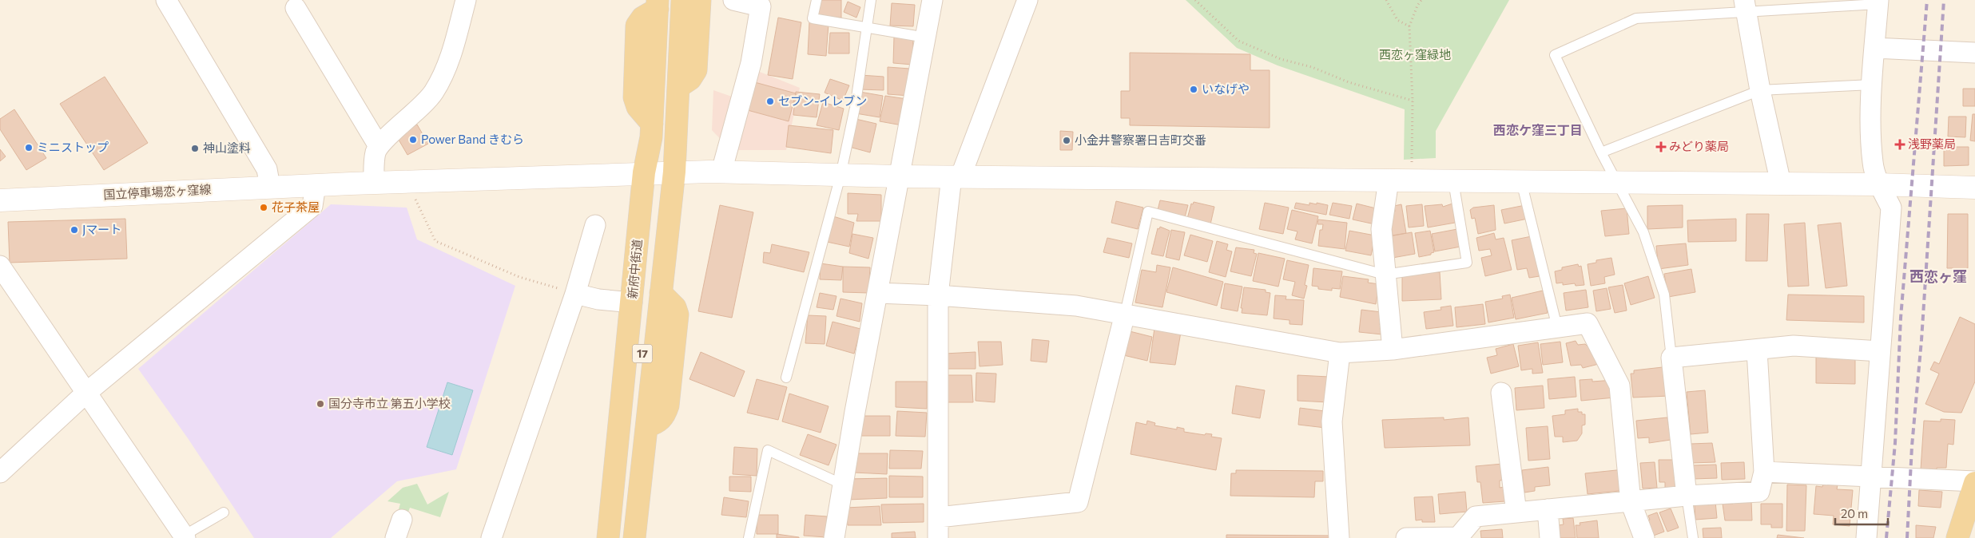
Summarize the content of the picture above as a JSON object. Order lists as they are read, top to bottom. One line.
{"streets":{"main road":["新府中街道","17"],"street":["国立停車場恋ヶ窪線"]},"crossings":[["国立停車場恋ヶ窪線","新府中街道"],["国立停車場恋ヶ窪線","17"],["新府中街道","17"]],"districts":["西恋ケ窪三丁目","西恋ヶ窪"],"parks":["西恋ヶ窪緑地"],"places":{"other":["いなげや","セブン-イレブン","Power Band きむら","小金井警察署日吉町交番","ミニストップ","神山塗料","花子茶屋","Jマート","国分寺市立 第五小学校"],"health":["浅野薬局","みどり薬局"]},"scale_bar":"20 m"}
